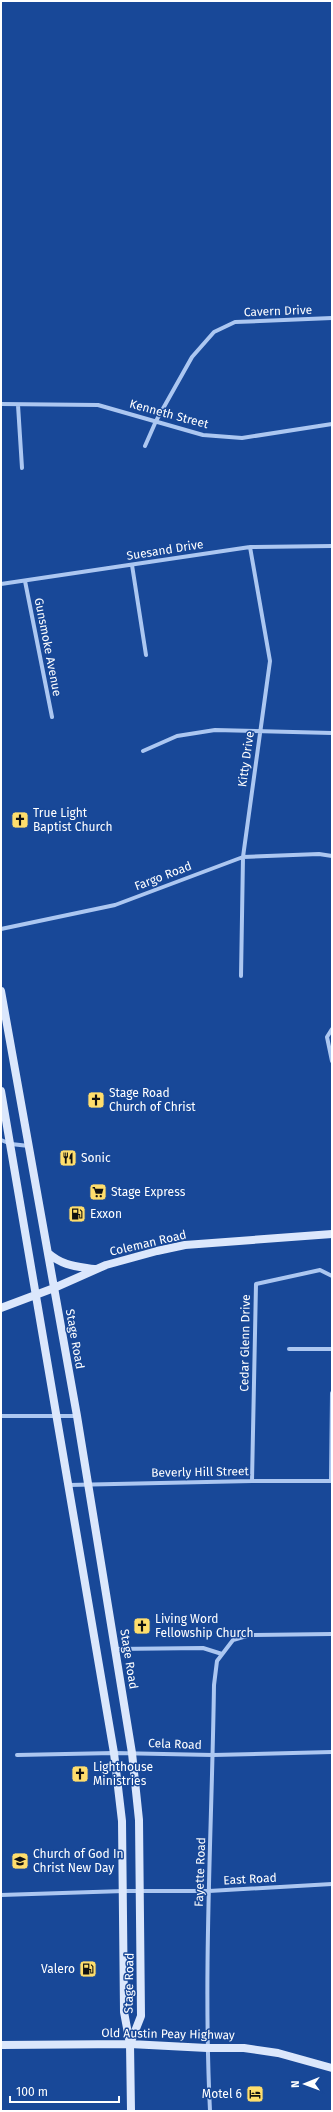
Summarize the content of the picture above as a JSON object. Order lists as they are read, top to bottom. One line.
{"streets":{"main road":["Coleman Road","Stage Road","Old Austin Peay Highway"],"street":["Cavern Drive","Kenneth Street","Suesand Drive","Gunsmoke Avenue","Kitty Drive","Fargo Road","Cedar Glenn Drive","Beverly Hill Street","Cela Road","Fayette Road","East Road"]},"crossings":[["Cavern Drive","Kenneth Street"],["Suesand Drive","Gunsmoke Avenue"],["Suesand Drive","Kitty Drive"],["Kitty Drive","Fargo Road"],["Coleman Road","Stage Road"],["Stage Road","Beverly Hill Street"],["Stage Road","Cela Road"],["Stage Road","East Road"],["Stage Road","Old Austin Peay Highway"],["Cedar Glenn Drive","Beverly Hill Street"],["Cela Road","Fayette Road"],["Fayette Road","East Road"],["Fayette Road","Old Austin Peay Highway"]],"places":{"church":["True Light Baptist Church","Stage Road Church of Christ","Living Word Fellowship Church","Lighthouse Ministries"],"restaurant":["Sonic"],"supermarket":["Stage Express"],"fuel station":["Exxon","Valero"],"school or university":["Church of God In Christ New Day"],"hotel":["Motel 6"]},"scale_bar":"100 m","north":"left"}
